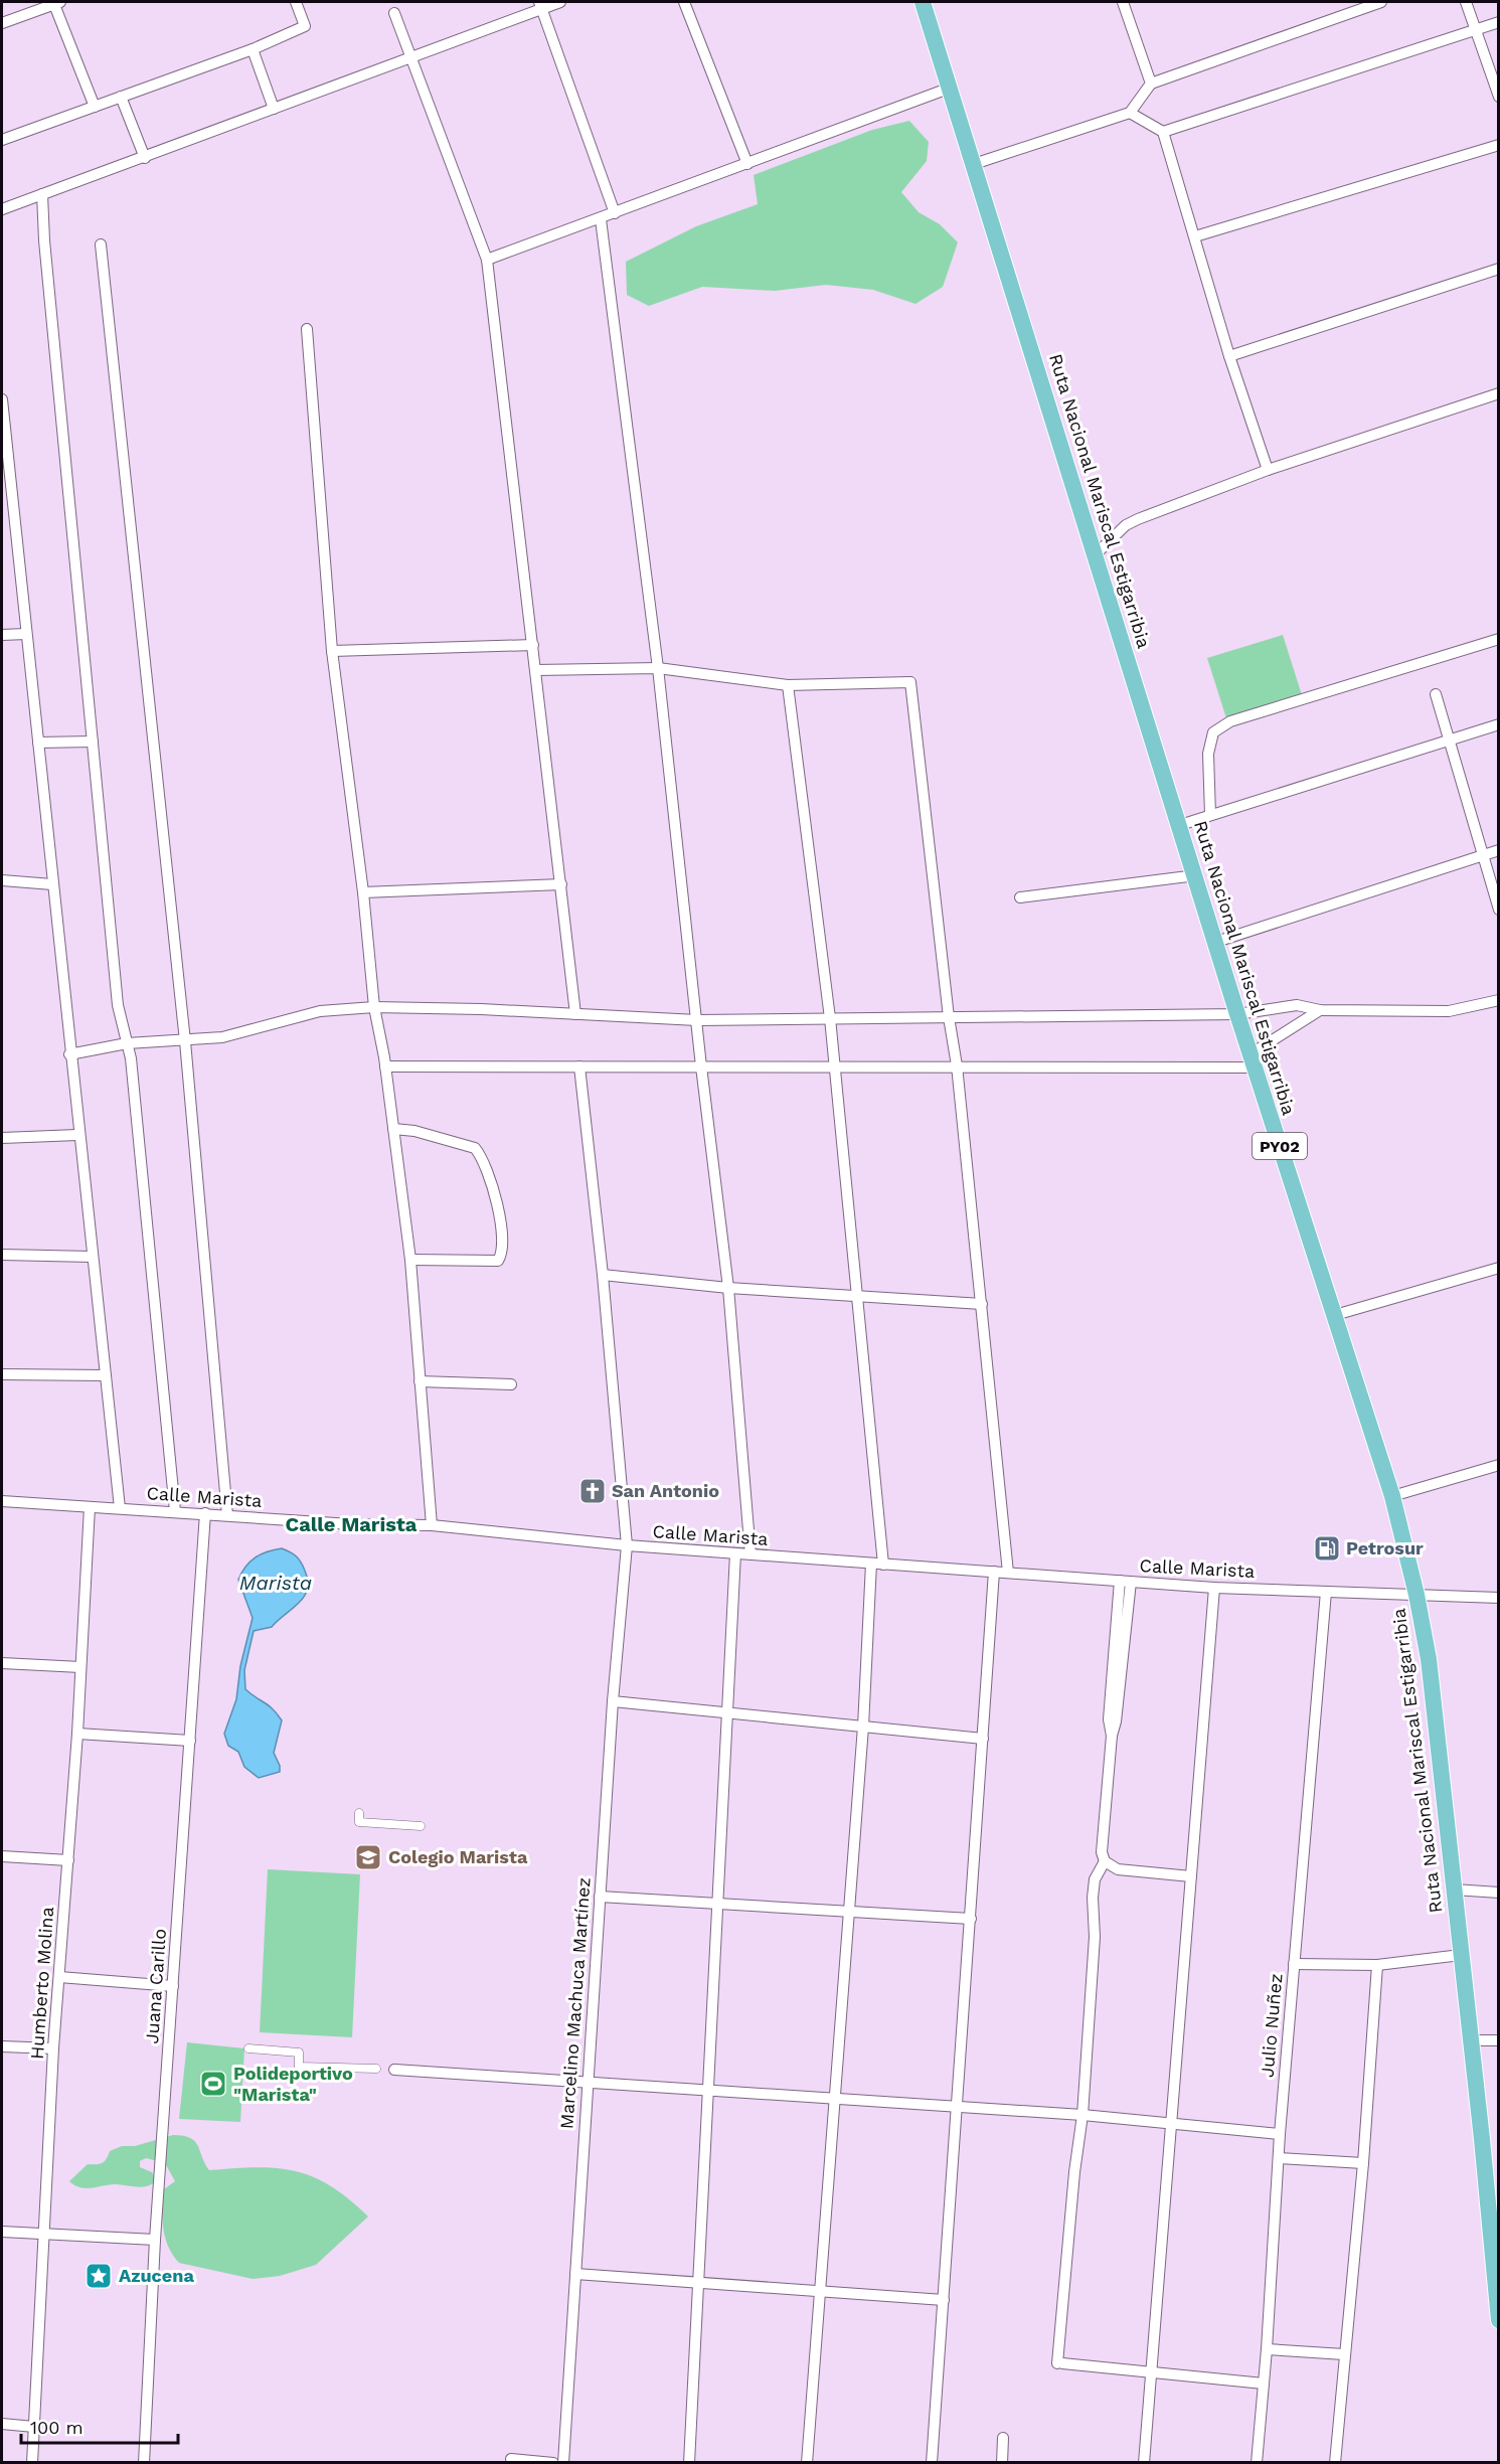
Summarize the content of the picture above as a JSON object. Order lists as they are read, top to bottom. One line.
{"streets":{"main road":["Ruta Nacional Mariscal Estigarribia","PY02"],"street":["Calle Marista","Humberto Molina","Juana Carillo","Marcelino Machuca Martínez","Julio Nuñez"]},"crossings":[["Ruta Nacional Mariscal Estigarribia","Calle Marista"],["Calle Marista","Humberto Molina"],["Calle Marista","Juana Carillo"],["Calle Marista","Marcelino Machuca Martínez"],["Calle Marista","Julio Nuñez"]],"districts":["Calle Marista"],"water":["Marista"],"places":{"church":["San Antonio"],"fuel station":["Petrosur"],"school or university":["Colegio Marista"],"sports":["Polideportivo \"Marista\""],"place":["Azucena"]},"scale_bar":"100 m"}
